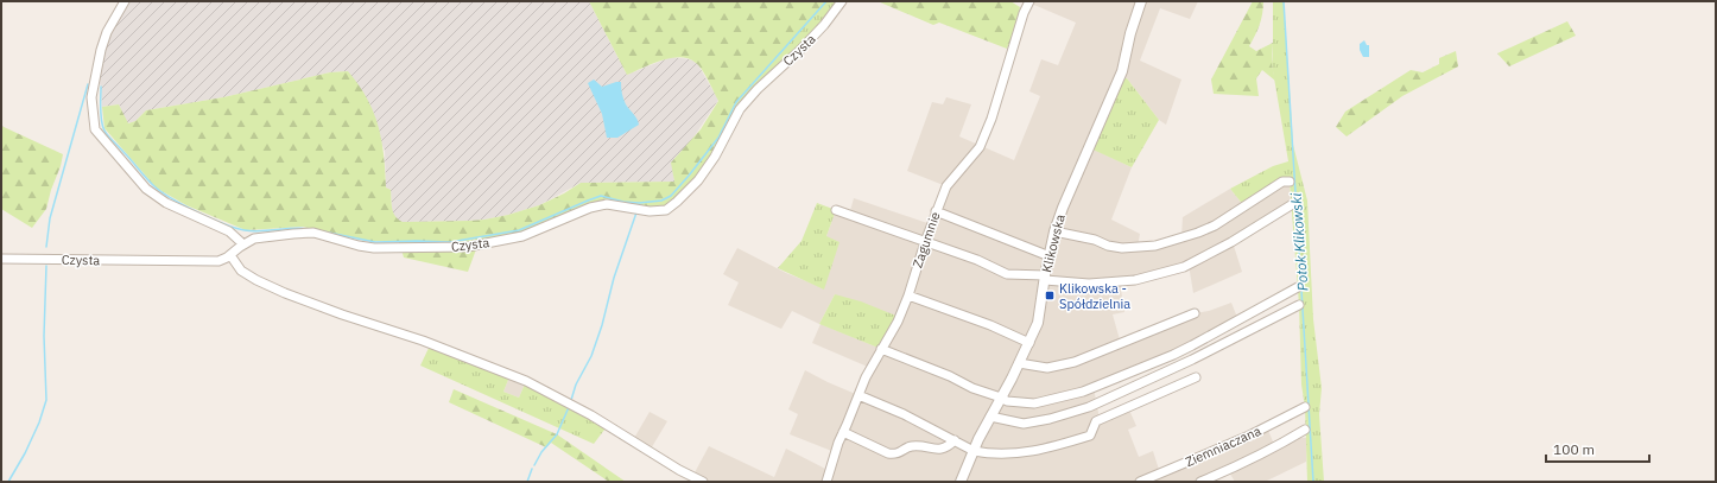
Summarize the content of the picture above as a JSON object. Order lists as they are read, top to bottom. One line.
{"streets":{"street":["Czysta","Zagumnie","Klikowska","Ziemniaczana"]},"water":["Potok Klikowski"],"places":{"transit":["Klikowska - Spółdzielnia"]},"scale_bar":"100 m"}
